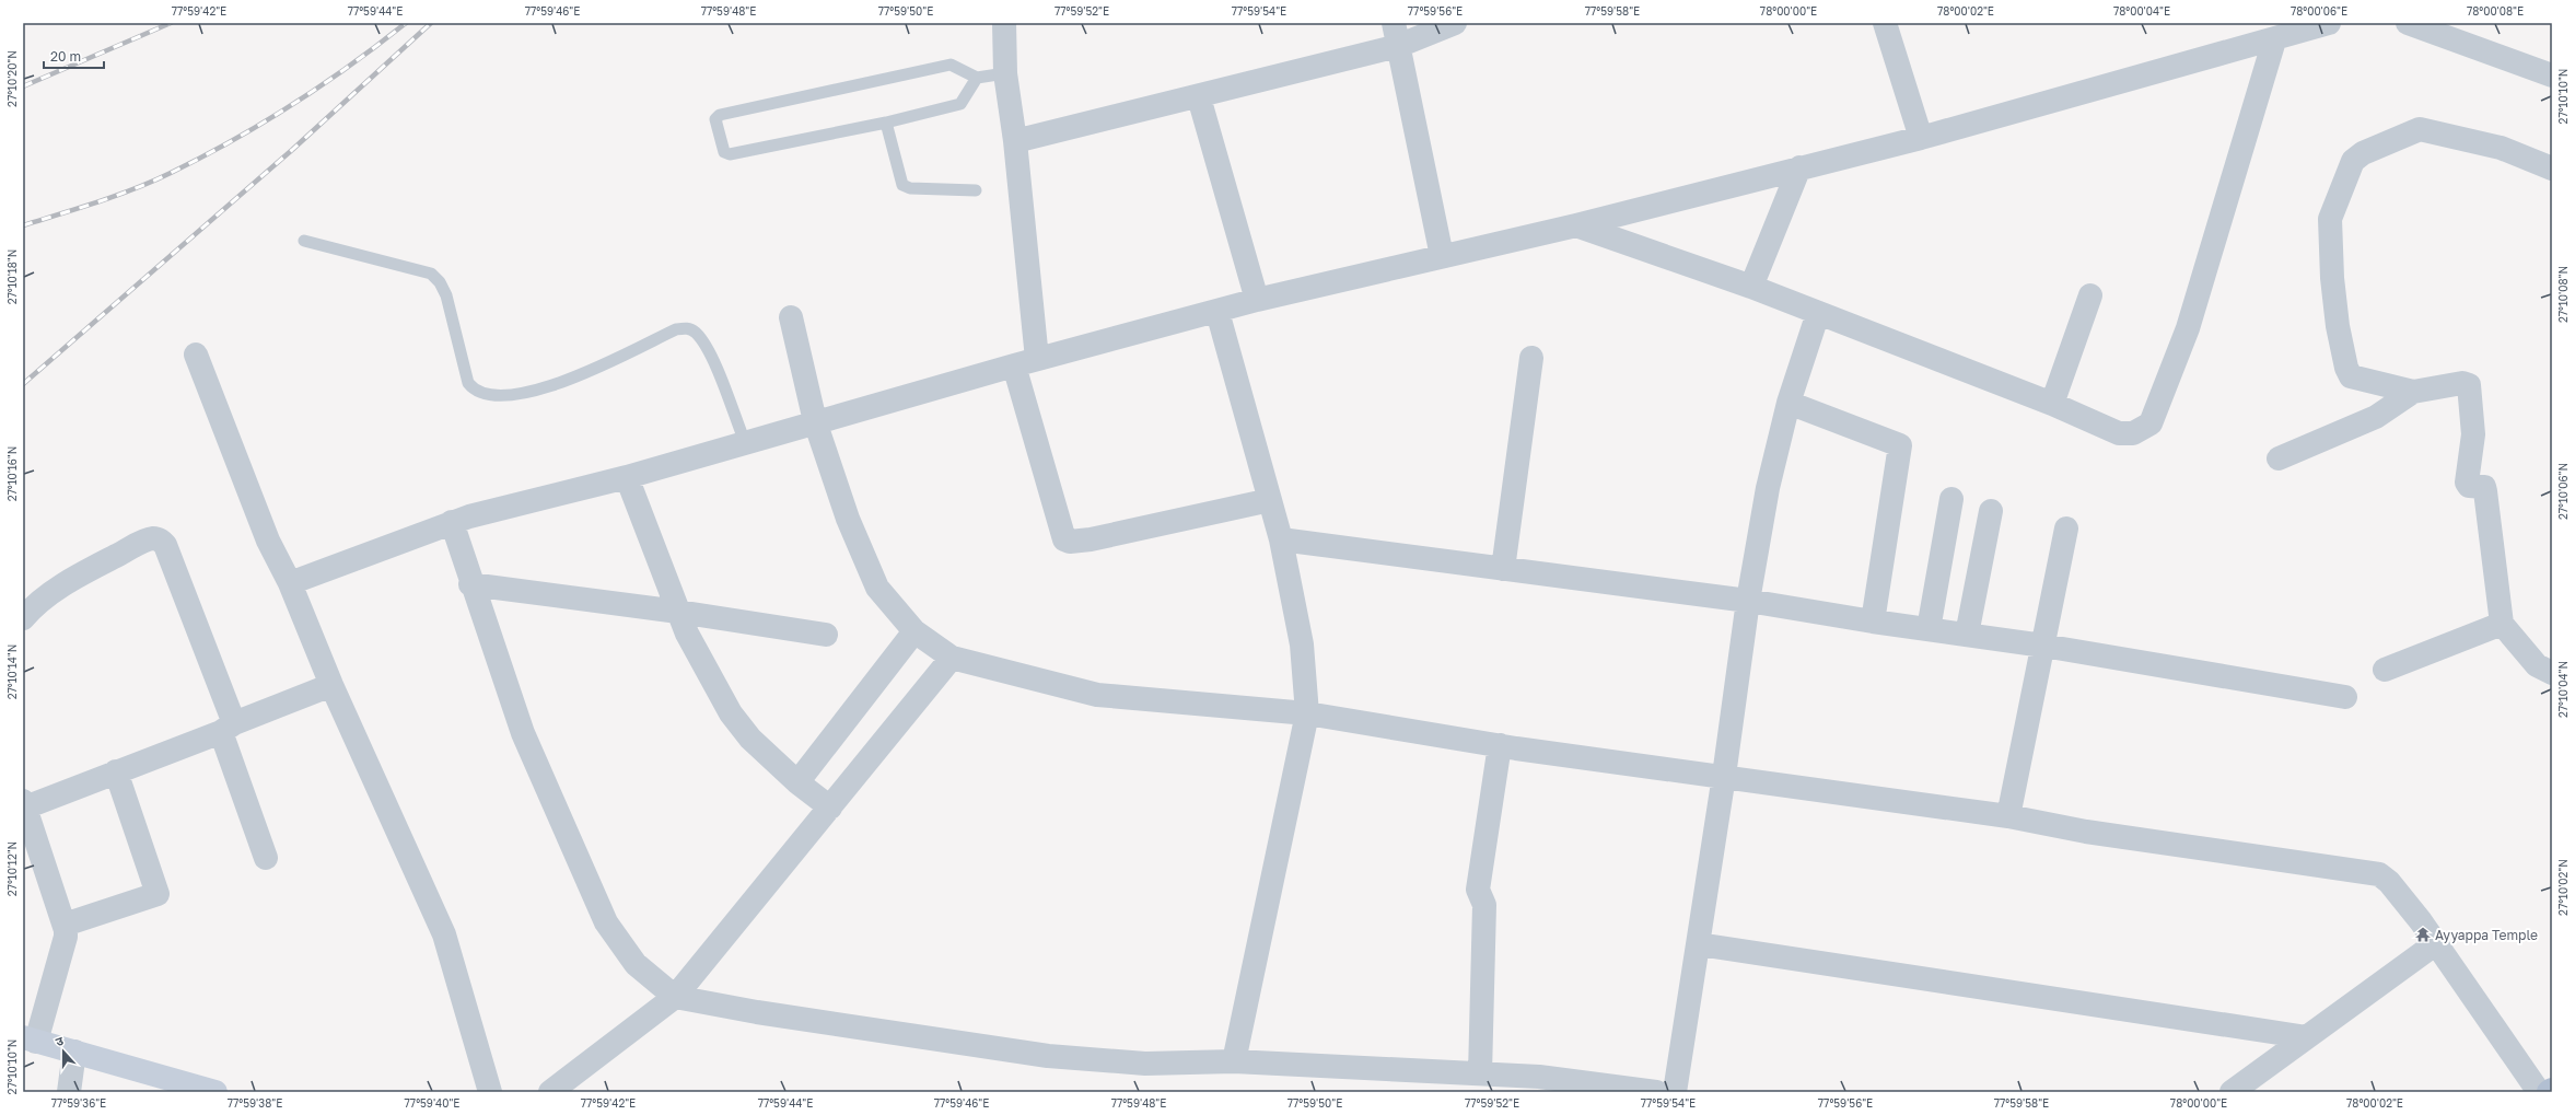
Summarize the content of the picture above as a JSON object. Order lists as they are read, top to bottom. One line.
{"places":{"temple":["Ayyappa Temple"]},"scale_bar":"20 m","north":"top","coordinates":["77°59'42\"E","77°59'44\"E","77°59'46\"E","77°59'48\"E","77°59'50\"E","77°59'52\"E","77°59'54\"E","77°59'56\"E","77°59'58\"E","78°00'00\"E","78°00'02\"E","78°00'04\"E","78°00'06\"E","78°00'08\"E","27°10'20\"N","27°10'10\"N","27°10'18\"N","27°10'08\"N","27°10'16\"N","27°10'06\"N","27°10'14\"N","27°10'04\"N","27°10'12\"N","27°10'02\"N","77°59'36\"E","77°59'38\"E","77°59'40\"E"]}
